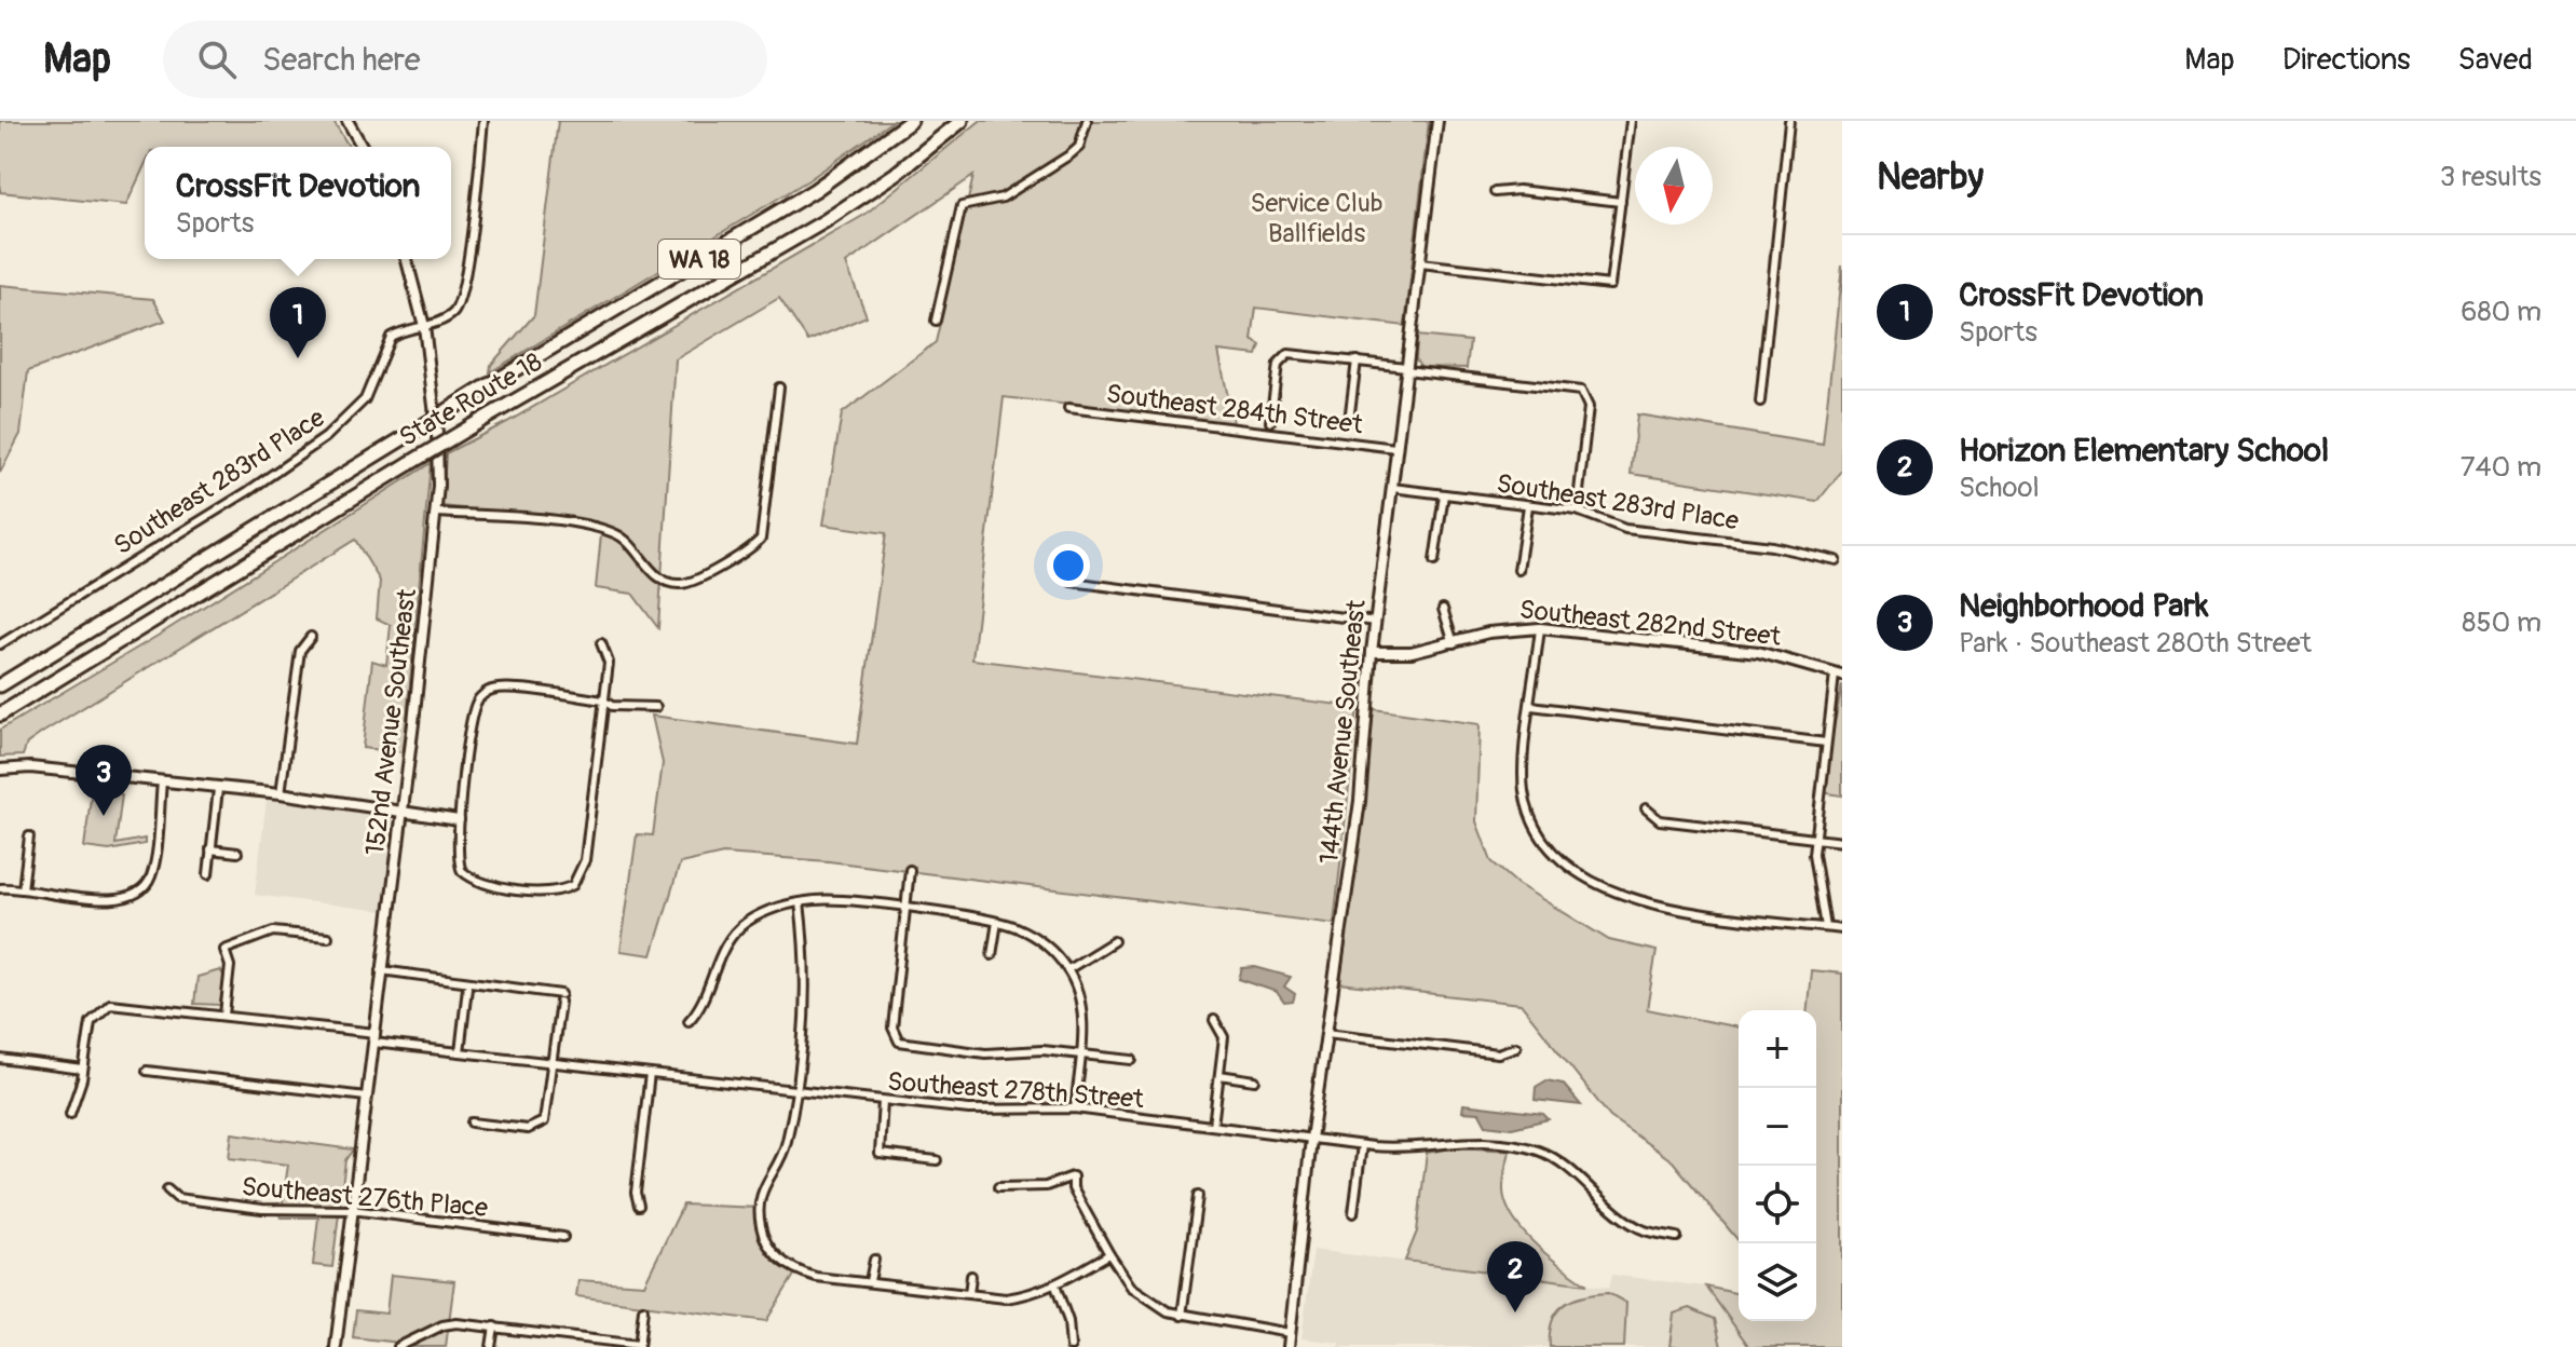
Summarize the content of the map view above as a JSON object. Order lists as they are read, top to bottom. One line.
{"streets":{"highway":["WA 18","State Route 18"],"street":["Southeast 284th Street","Southeast 283rd Place","Southeast 282nd Street","152nd Avenue Southeast","144th Avenue Southeast","Southeast 278th Street","Southeast 276th Place"]},"crossings":[["Southeast 284th Street","144th Avenue Southeast"],["Southeast 283rd Place","152nd Avenue Southeast"],["Southeast 283rd Place","144th Avenue Southeast"],["Southeast 282nd Street","144th Avenue Southeast"],["152nd Avenue Southeast","Southeast 278th Street"],["152nd Avenue Southeast","Southeast 276th Place"],["144th Avenue Southeast","Southeast 278th Street"]],"parks":["Service Club Ballfields"],"north":"bottom","page":{"header":"Map","search":"Search here","nav":["Map","Directions","Saved"],"heading":["Nearby","3 results"],"popup":["CrossFit Devotion","Sports"],"list":[{"mark":"1","name":"CrossFit Devotion","note":"Sports","value":"680 m"},{"mark":"2","name":"Horizon Elementary School","note":"School","value":"740 m"},{"mark":"3","name":"Neighborhood Park","note":"Park · Southeast 280th Street","value":"850 m"}],"pins":["1","3","2"],"map_buttons":["+","−"]}}
